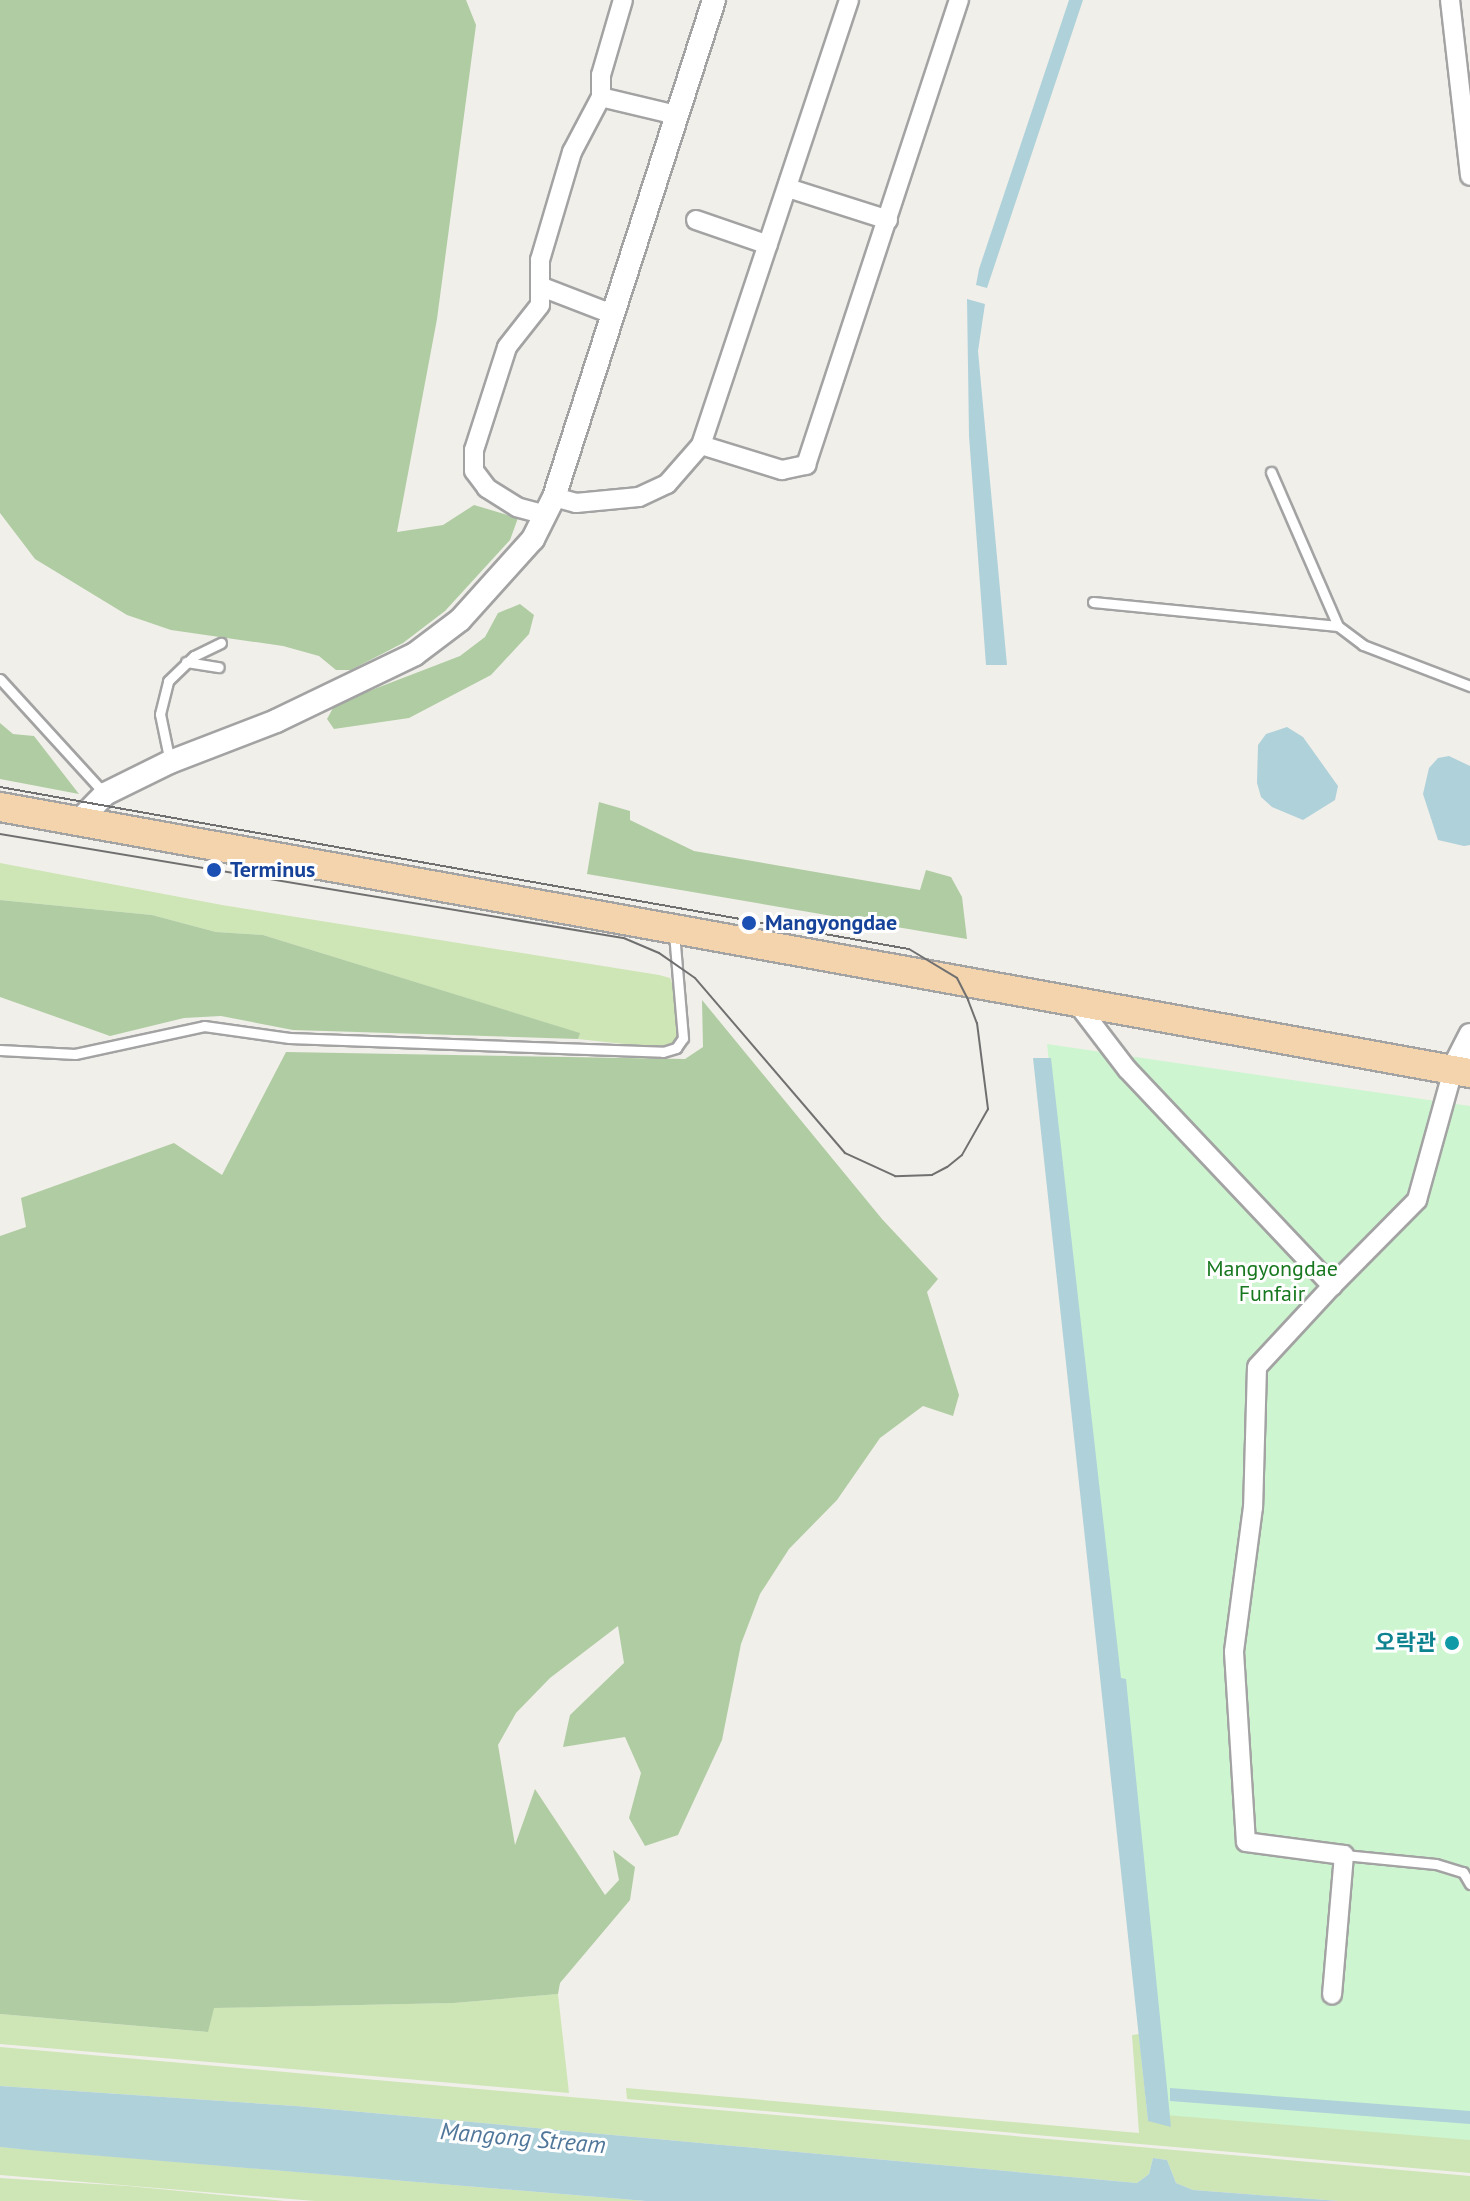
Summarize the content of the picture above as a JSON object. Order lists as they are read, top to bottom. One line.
{"water":["Mangong Stream"],"parks":["Mangyongdae Funfair"],"places":["Terminus","Mangyongdae","오락관"]}
